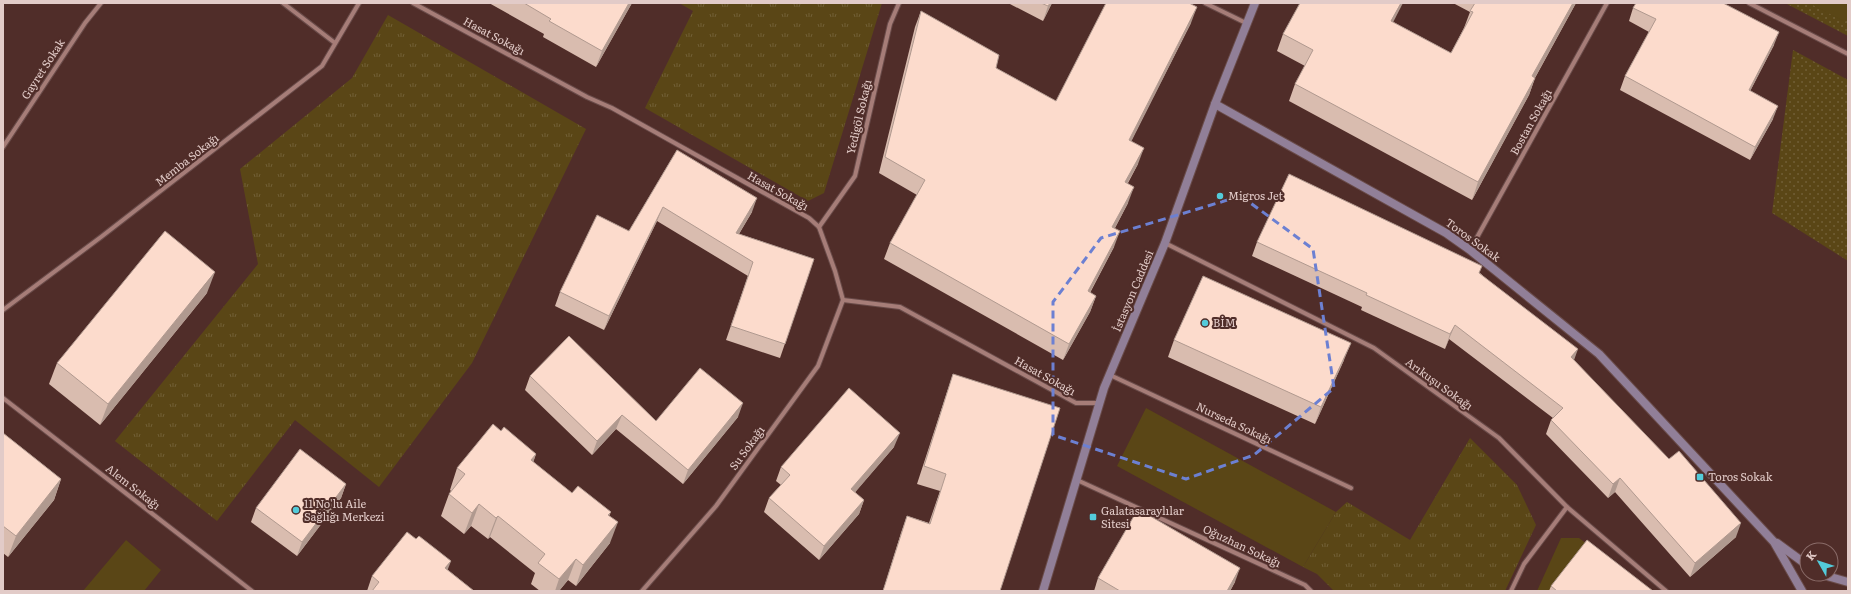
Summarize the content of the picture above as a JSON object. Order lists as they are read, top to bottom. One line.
{"streets":{"street":["Hasat Sokağı","Gayret Sokak","Yedigöl Sokağı","Bostan Sokağı","Memba Sokağı","Toros Sokak","İstasyon Caddesi","Arıkuşu Sokağı","Nurseda Sokağı","Su Sokağı","Alem Sokağı","Oğuzhan Sokağı"]},"crossings":[["Hasat Sokağı","Yedigöl Sokağı"],["Hasat Sokağı","İstasyon Caddesi"],["Hasat Sokağı","Su Sokağı"],["Bostan Sokağı","Toros Sokak"],["Toros Sokak","İstasyon Caddesi"],["İstasyon Caddesi","Arıkuşu Sokağı"],["İstasyon Caddesi","Nurseda Sokağı"],["İstasyon Caddesi","Oğuzhan Sokağı"]],"places":{"other":["Migros Jet","BİM","11 No'lu Aile Sağlığı Merkezi"],"transit":["Toros Sokak","Galatasaraylılar Sitesi"]},"north":"top left"}
